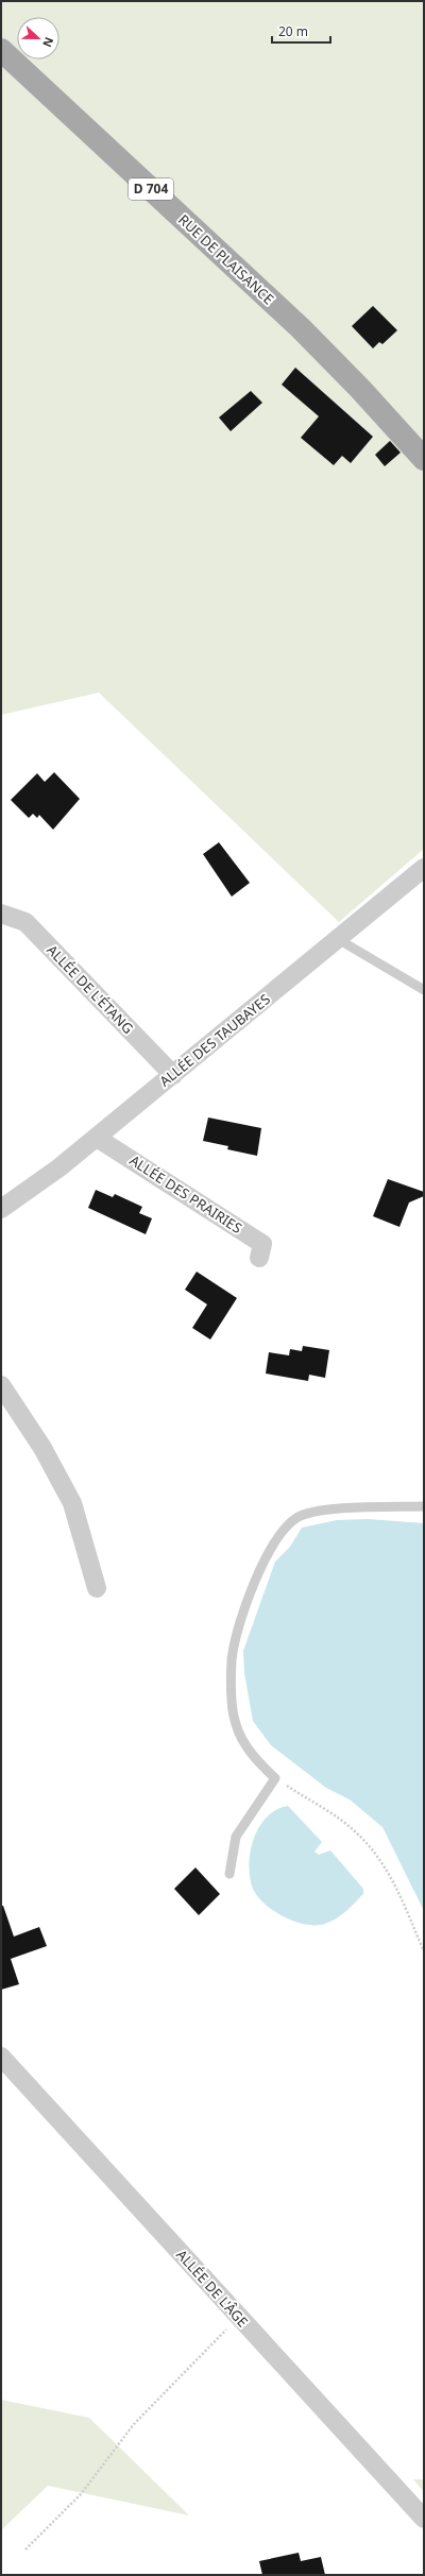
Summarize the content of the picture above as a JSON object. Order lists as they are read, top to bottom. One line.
{"streets":{"main road":["D 704","RUE DE PLAISANCE"],"street":["ALLÉE DE L'ÉTANG","ALLÉE DES TAUBAYES","ALLÉE DES PRAIRIES","ALLÉE DE L'ÂGE"]},"crossings":[["ALLÉE DE L'ÉTANG","ALLÉE DES TAUBAYES"],["ALLÉE DES TAUBAYES","ALLÉE DES PRAIRIES"]],"scale_bar":"20 m","north":"right"}
